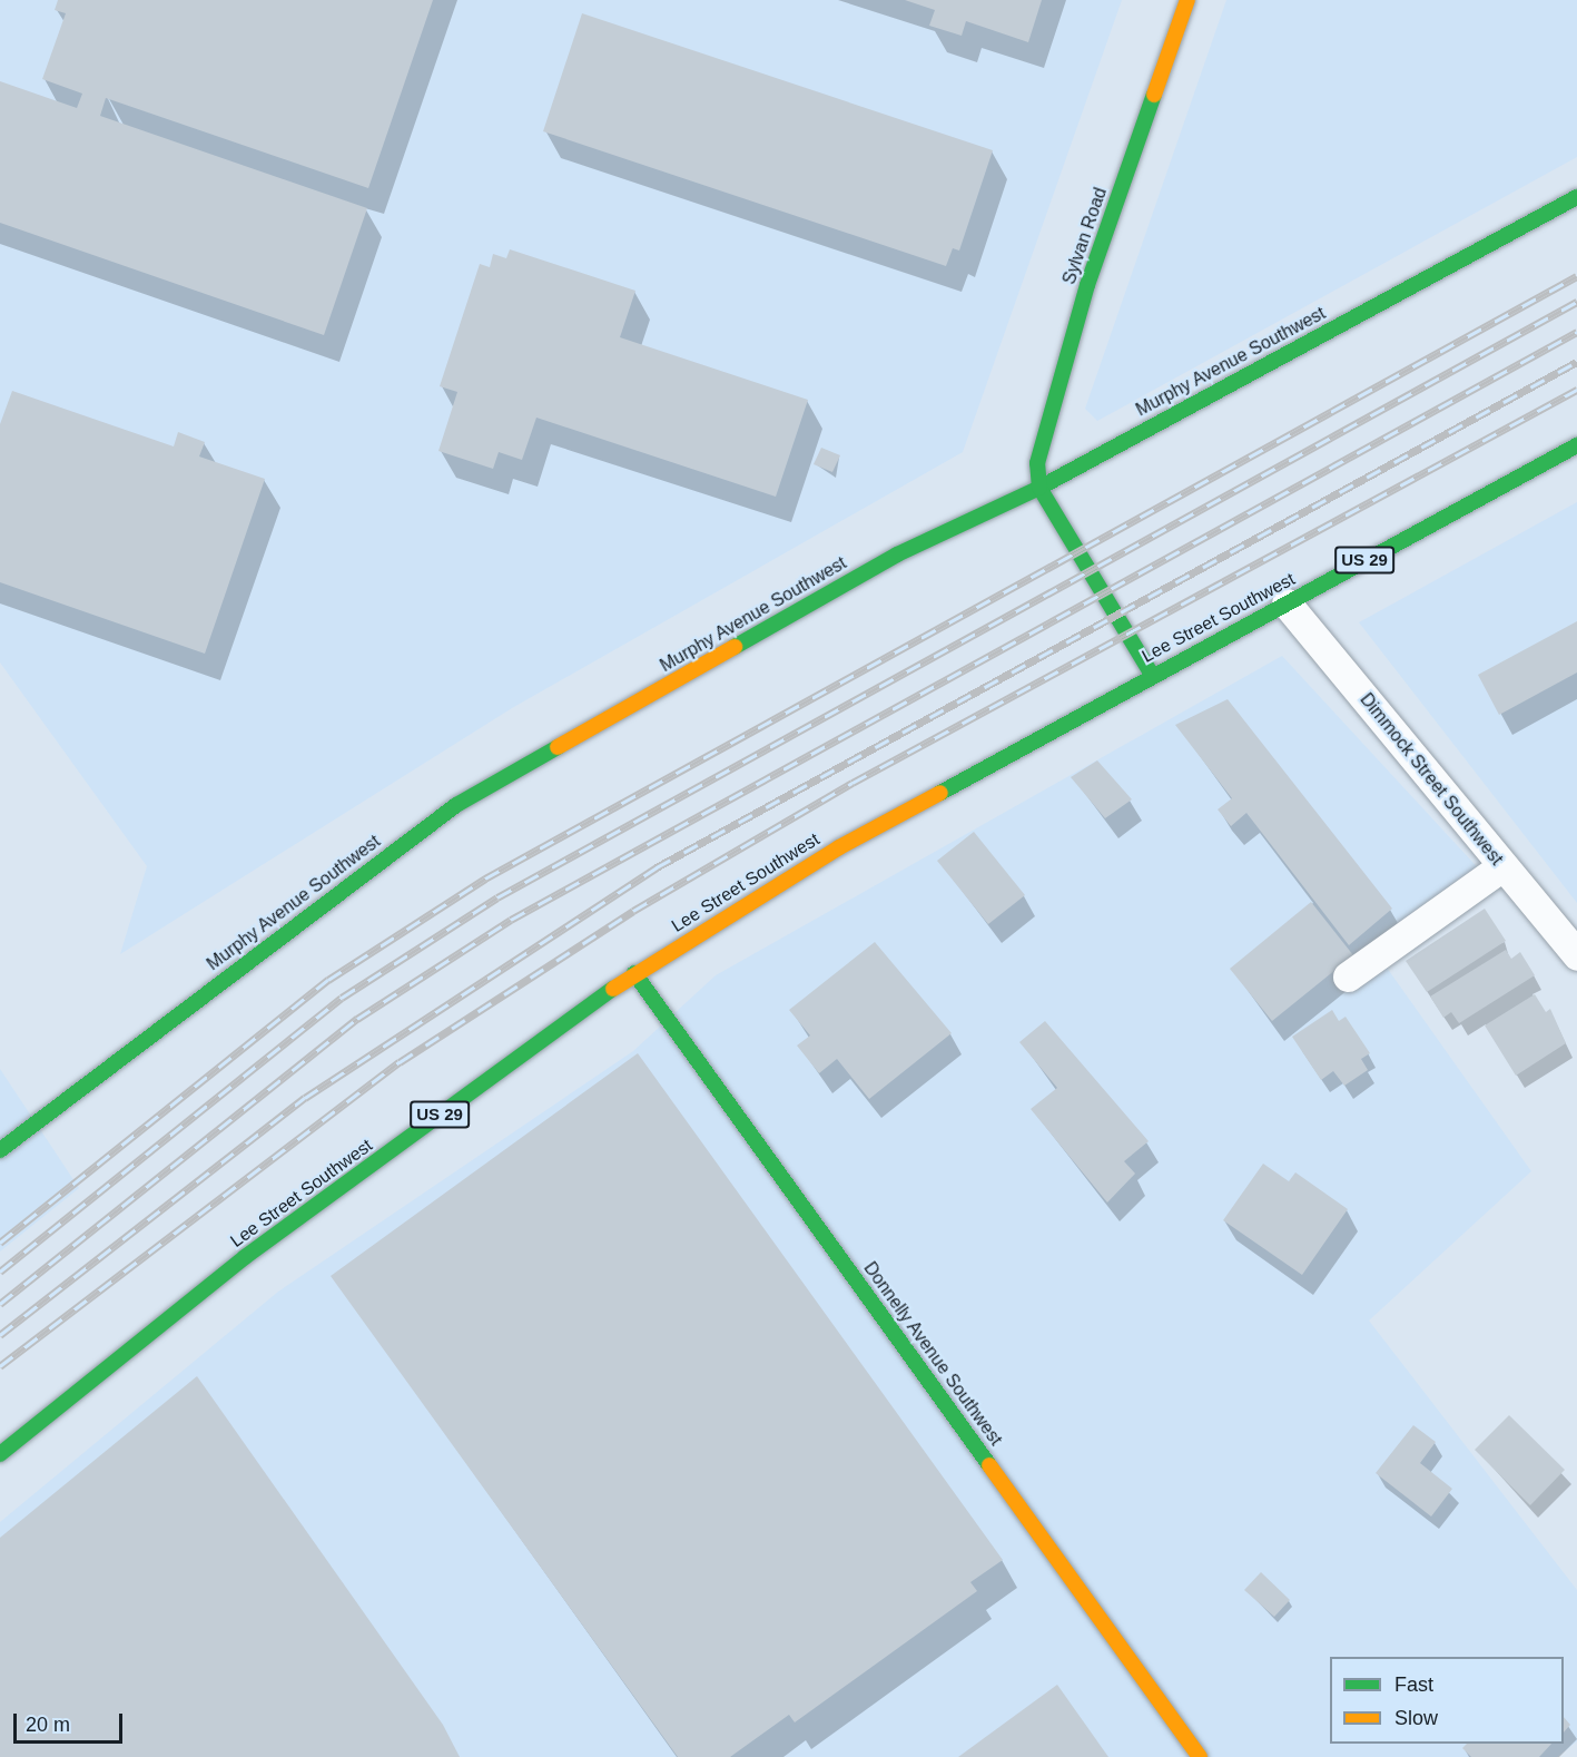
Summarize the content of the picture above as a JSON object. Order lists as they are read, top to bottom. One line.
{"streets":{"street":["Sylvan Road","Murphy Avenue Southwest","US 29","Lee Street Southwest","Dimmock Street Southwest","Donnelly Avenue Southwest"]},"crossings":[["Sylvan Road","Murphy Avenue Southwest"],["Lee Street Southwest","Dimmock Street Southwest"],["Lee Street Southwest","Donnelly Avenue Southwest"]],"legend":["Fast","Slow"],"scale_bar":"20 m"}
